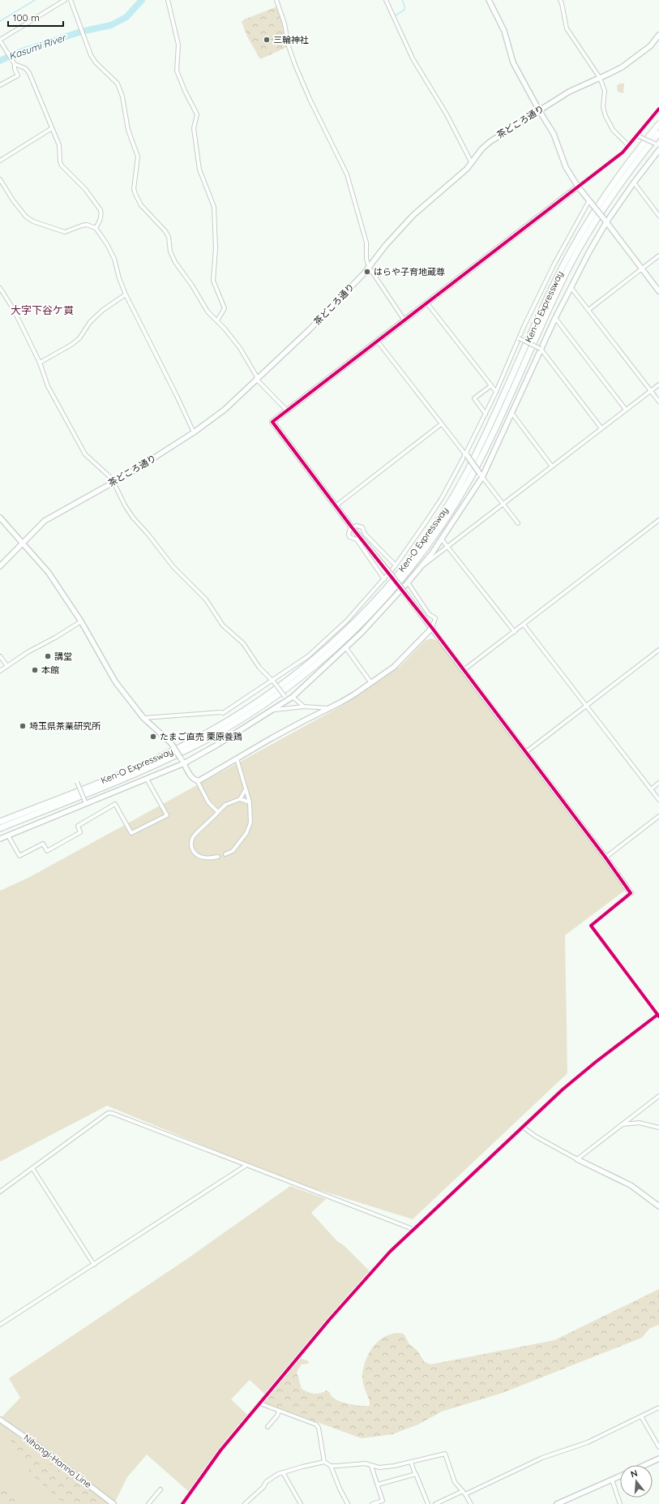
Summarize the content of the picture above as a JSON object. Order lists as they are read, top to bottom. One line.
{"streets":{"highway":["Ken-O Expressway"],"street":["茶どころ通り","Nihongi-Hanno Line"]},"districts":["大字下谷ケ貫"],"water":["Kasumi River"],"places":["三輪神社","はらや子育地蔵尊","講堂","本館","埼玉県茶業研究所","たまご直売 栗原養鶏"],"scale_bar":"100 m","north":"top"}
